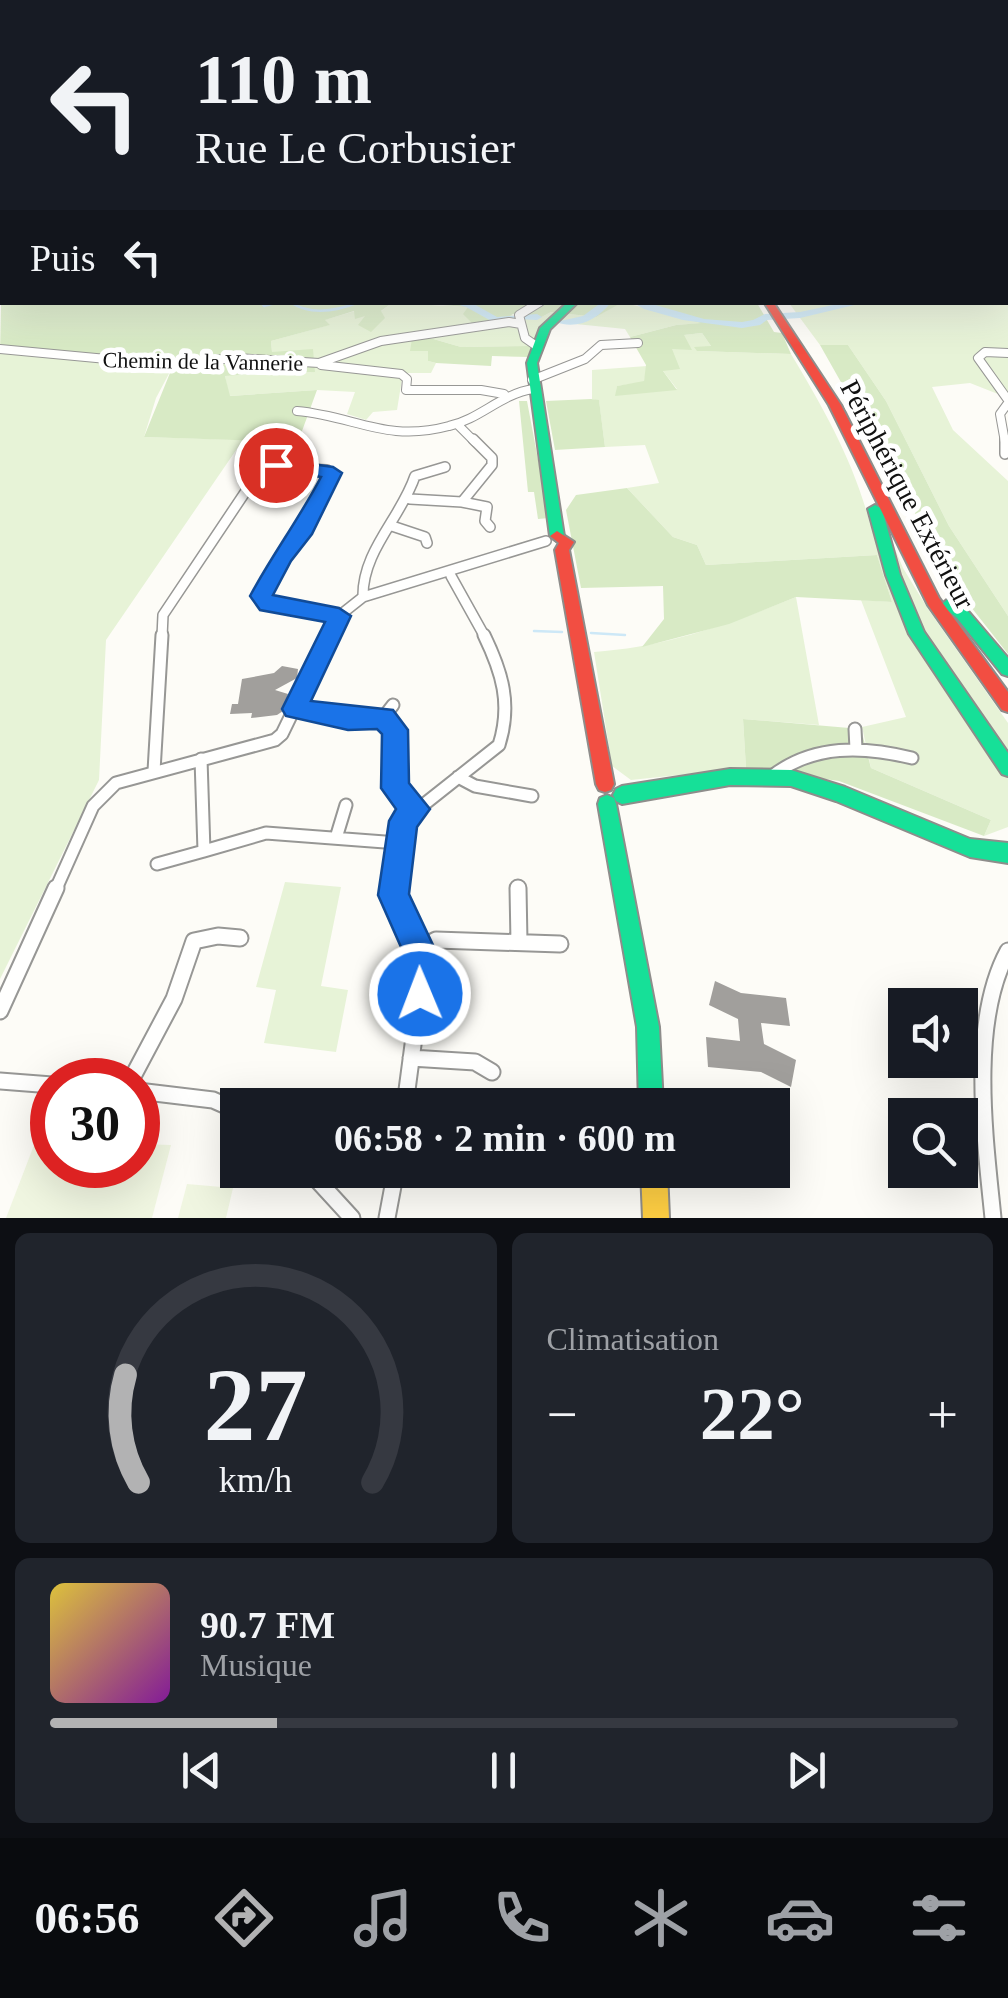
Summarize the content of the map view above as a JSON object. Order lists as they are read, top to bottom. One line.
{"streets":{"main road":["Périphérique Extérieur"],"street":["Chemin de la Vannerie"]},"page":{"turn":["110 m","Rue Le Corbusier"],"then":"Puis","limit":"30","trip":"06:58 · 2 min · 600 m","tile":"Climatisation","heat":["−","22°","+"],"song":["90.7 FM","Musique"],"tabs":"06:56","gauge":["27","km/h"]}}
